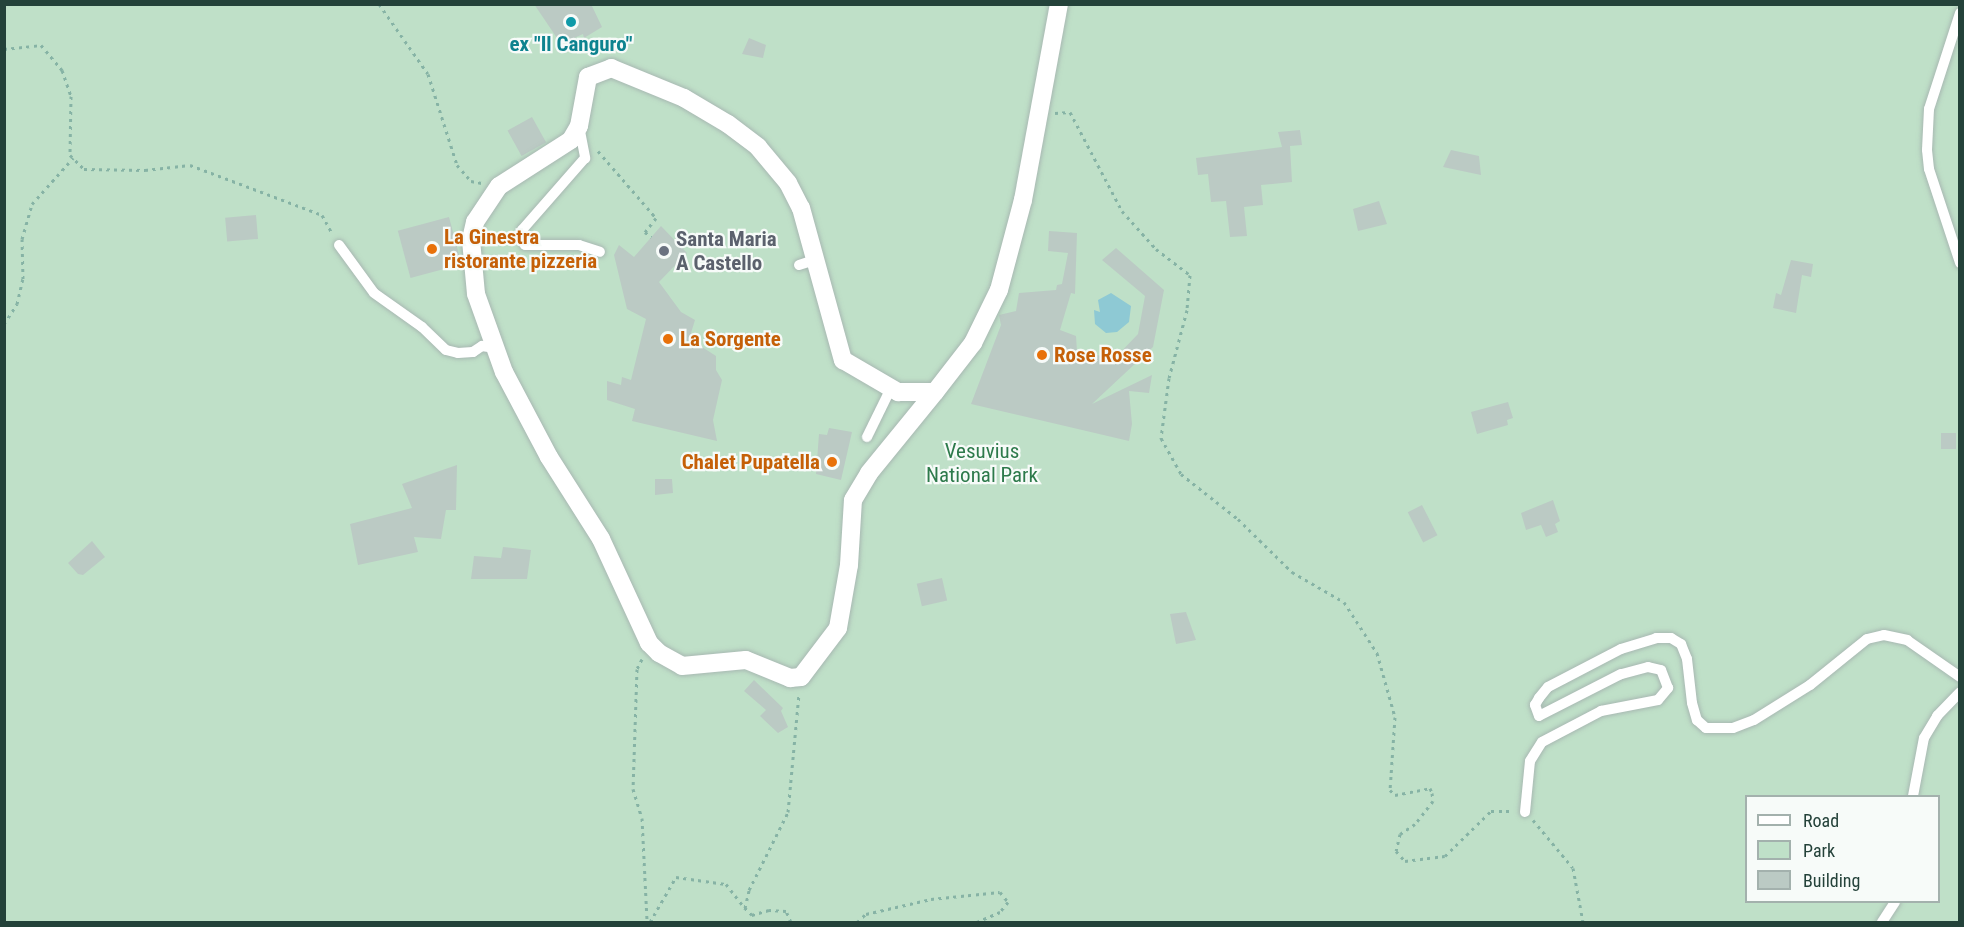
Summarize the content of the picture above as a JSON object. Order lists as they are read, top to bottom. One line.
{"parks":["Vesuvius National Park"],"places":["ex \"Il Canguro\"","La Ginestra ristorante pizzeria","Santa Maria A Castello","La Sorgente","Rose Rosse","Chalet Pupatella"],"legend":["Road","Park","Building"]}
